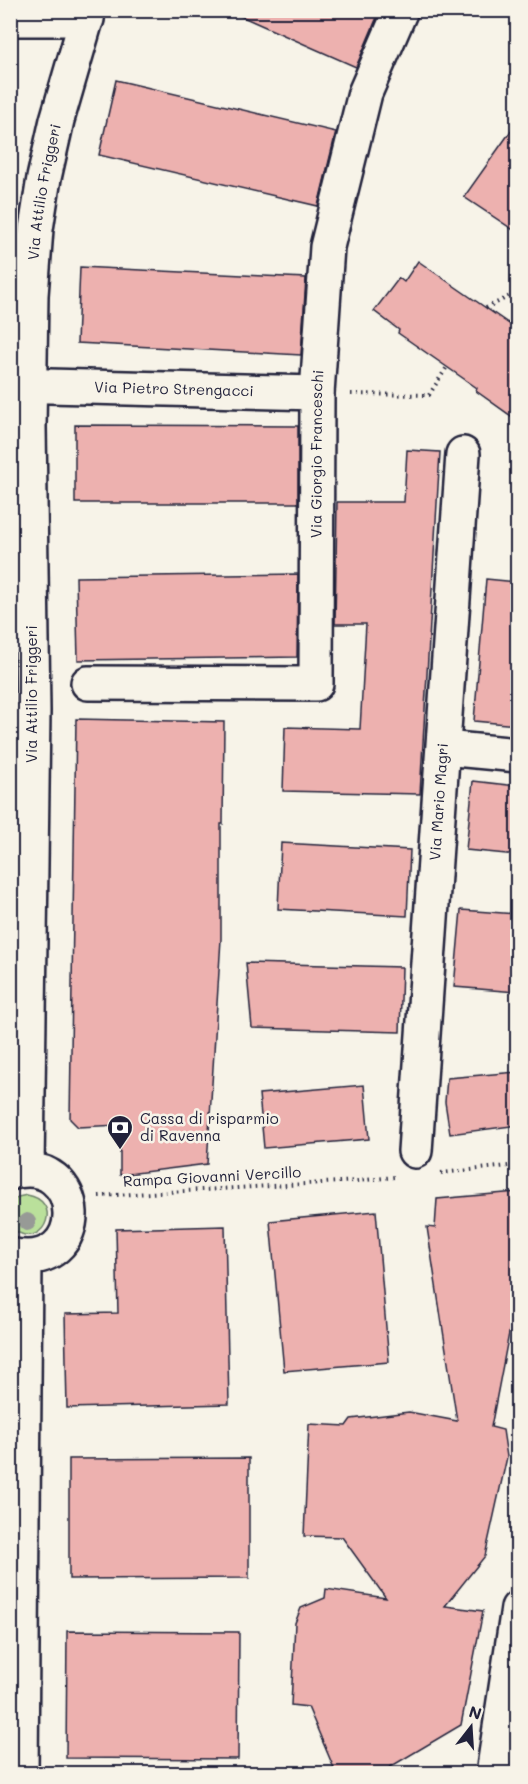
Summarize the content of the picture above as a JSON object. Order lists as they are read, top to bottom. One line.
{"streets":{"street":["Via Attilio Friggeri","Via Pietro Strengacci","Via Giorgio Franceschi","Via Mario Magri"],"path":["Rampa Giovanni Vercillo"]},"crossings":[["Via Attilio Friggeri","Via Pietro Strengacci"],["Via Pietro Strengacci","Via Giorgio Franceschi"]],"places":{"bank":["Cassa di risparmio di Ravenna"]},"north":"top"}
